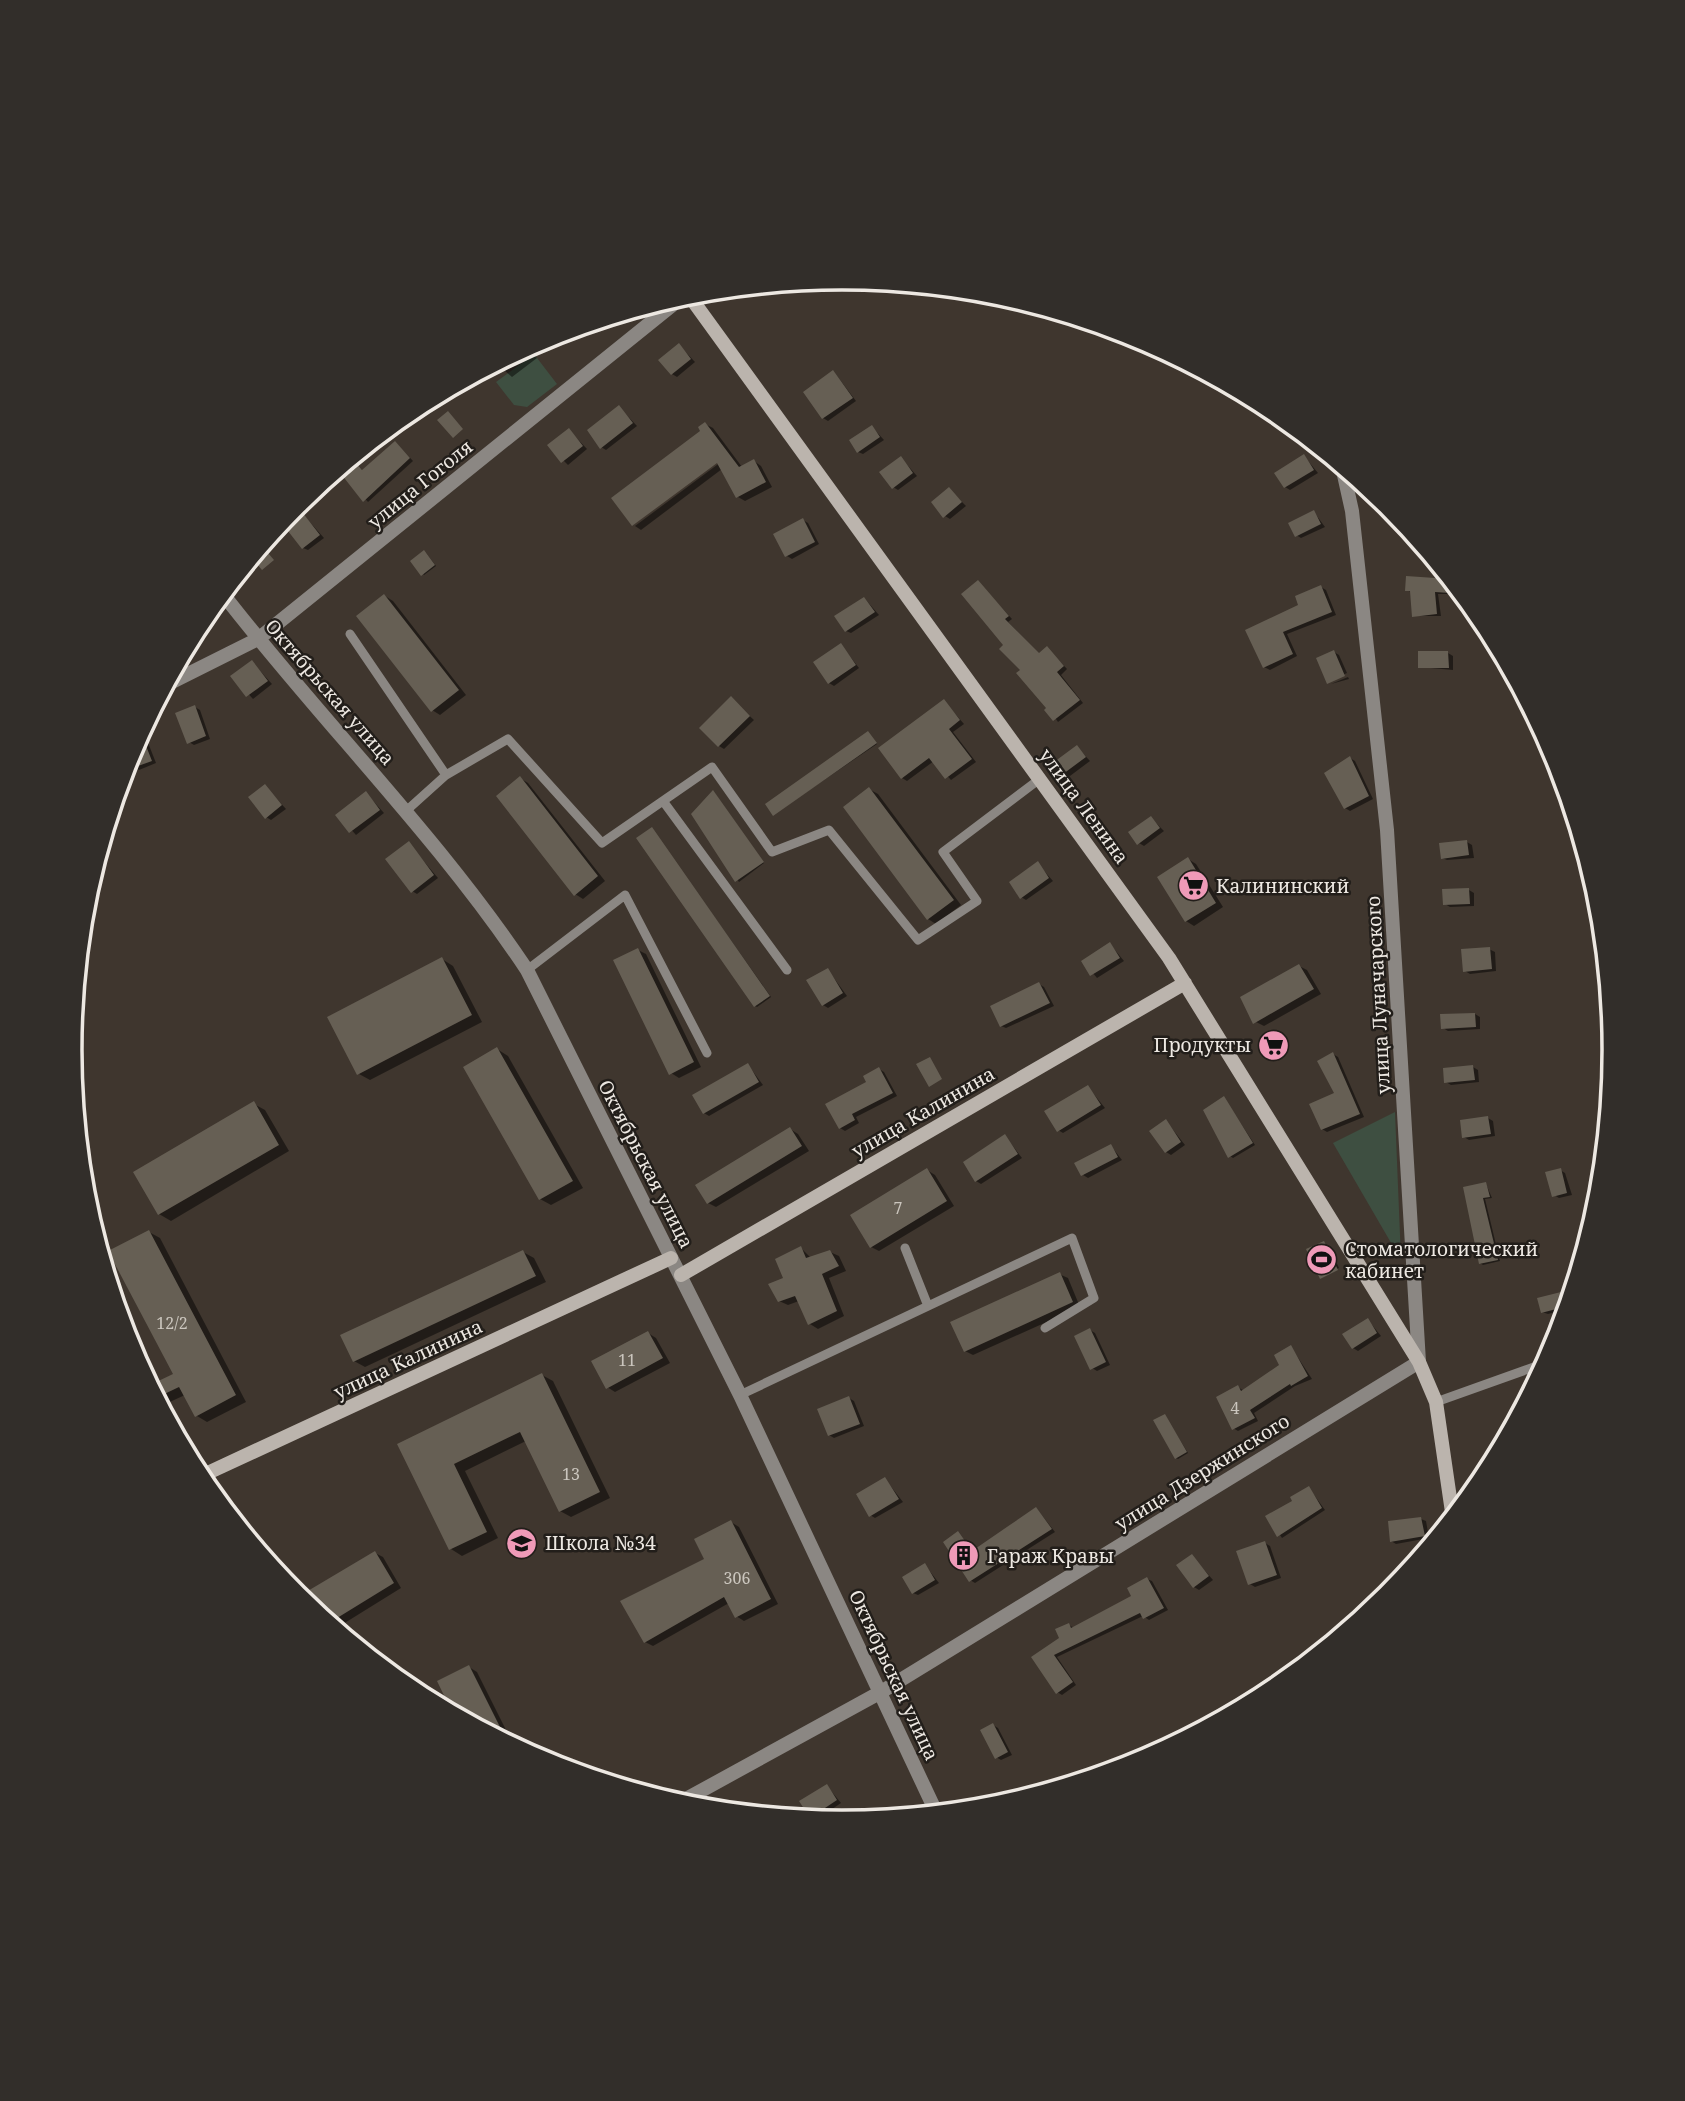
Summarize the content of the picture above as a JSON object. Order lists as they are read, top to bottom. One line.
{"streets":{"street":["улица Гоголя","Октябрьская улица","улица Ленина","улица Луначарского","улица Калинина","улица Дзержинского"]},"crossings":[["улица Гоголя","Октябрьская улица"],["Октябрьская улица","улица Калинина"],["Октябрьская улица","улица Дзержинского"],["улица Ленина","улица Луначарского"],["улица Ленина","улица Калинина"],["улица Ленина","улица Дзержинского"],["улица Луначарского","улица Дзержинского"]],"places":{"supermarket":["Калининский","Продукты"],"sports":["Стоматологический кабинет"],"school or university":["Школа №34"],"building":["Гараж Кравы"]},"house_numbers":["7","12/2","11","4","13","306"]}
